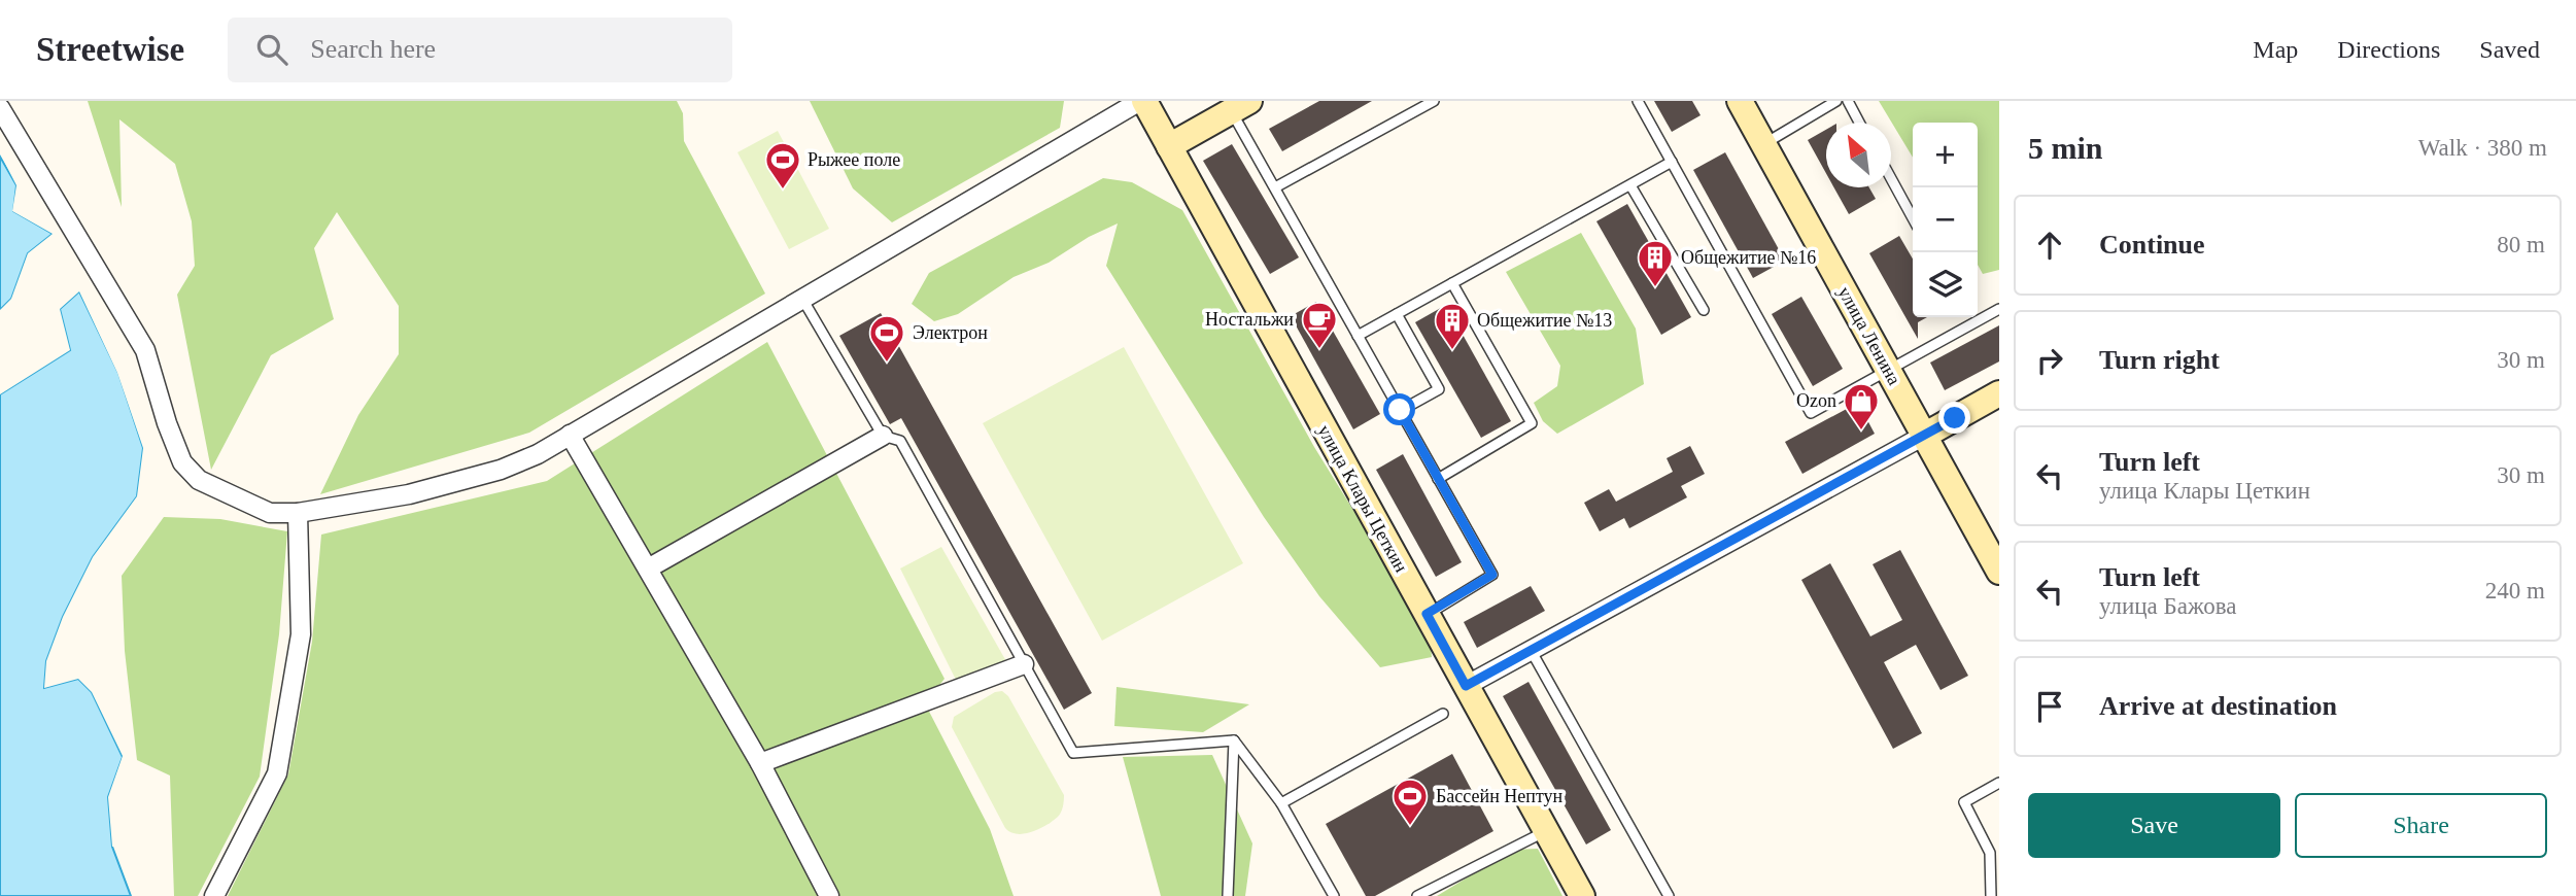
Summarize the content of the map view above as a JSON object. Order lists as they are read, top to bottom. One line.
{"streets":{"street":["улица Ленина","улица Клары Цеткин"]},"places":{"sports":["Рыжее поле","Электрон","Бассейн Нептун"],"building":["Общежитие №16","Общежитие №13"],"cafe":["Ностальжи"],"shop":["Ozon"]},"north":"top left","page":{"header":"Streetwise","search":"Search here","nav":["Map","Directions","Saved"],"heading":["5 min","Walk · 380 m"],"map_buttons":["+","−"],"list":[["Continue","80 m"],["Turn right","30 m"],["Turn left","улица Клары Цеткин","30 m"],["Turn left","улица Бажова","240 m"],"Arrive at destination"],"buttons":["Save","Share"]}}
